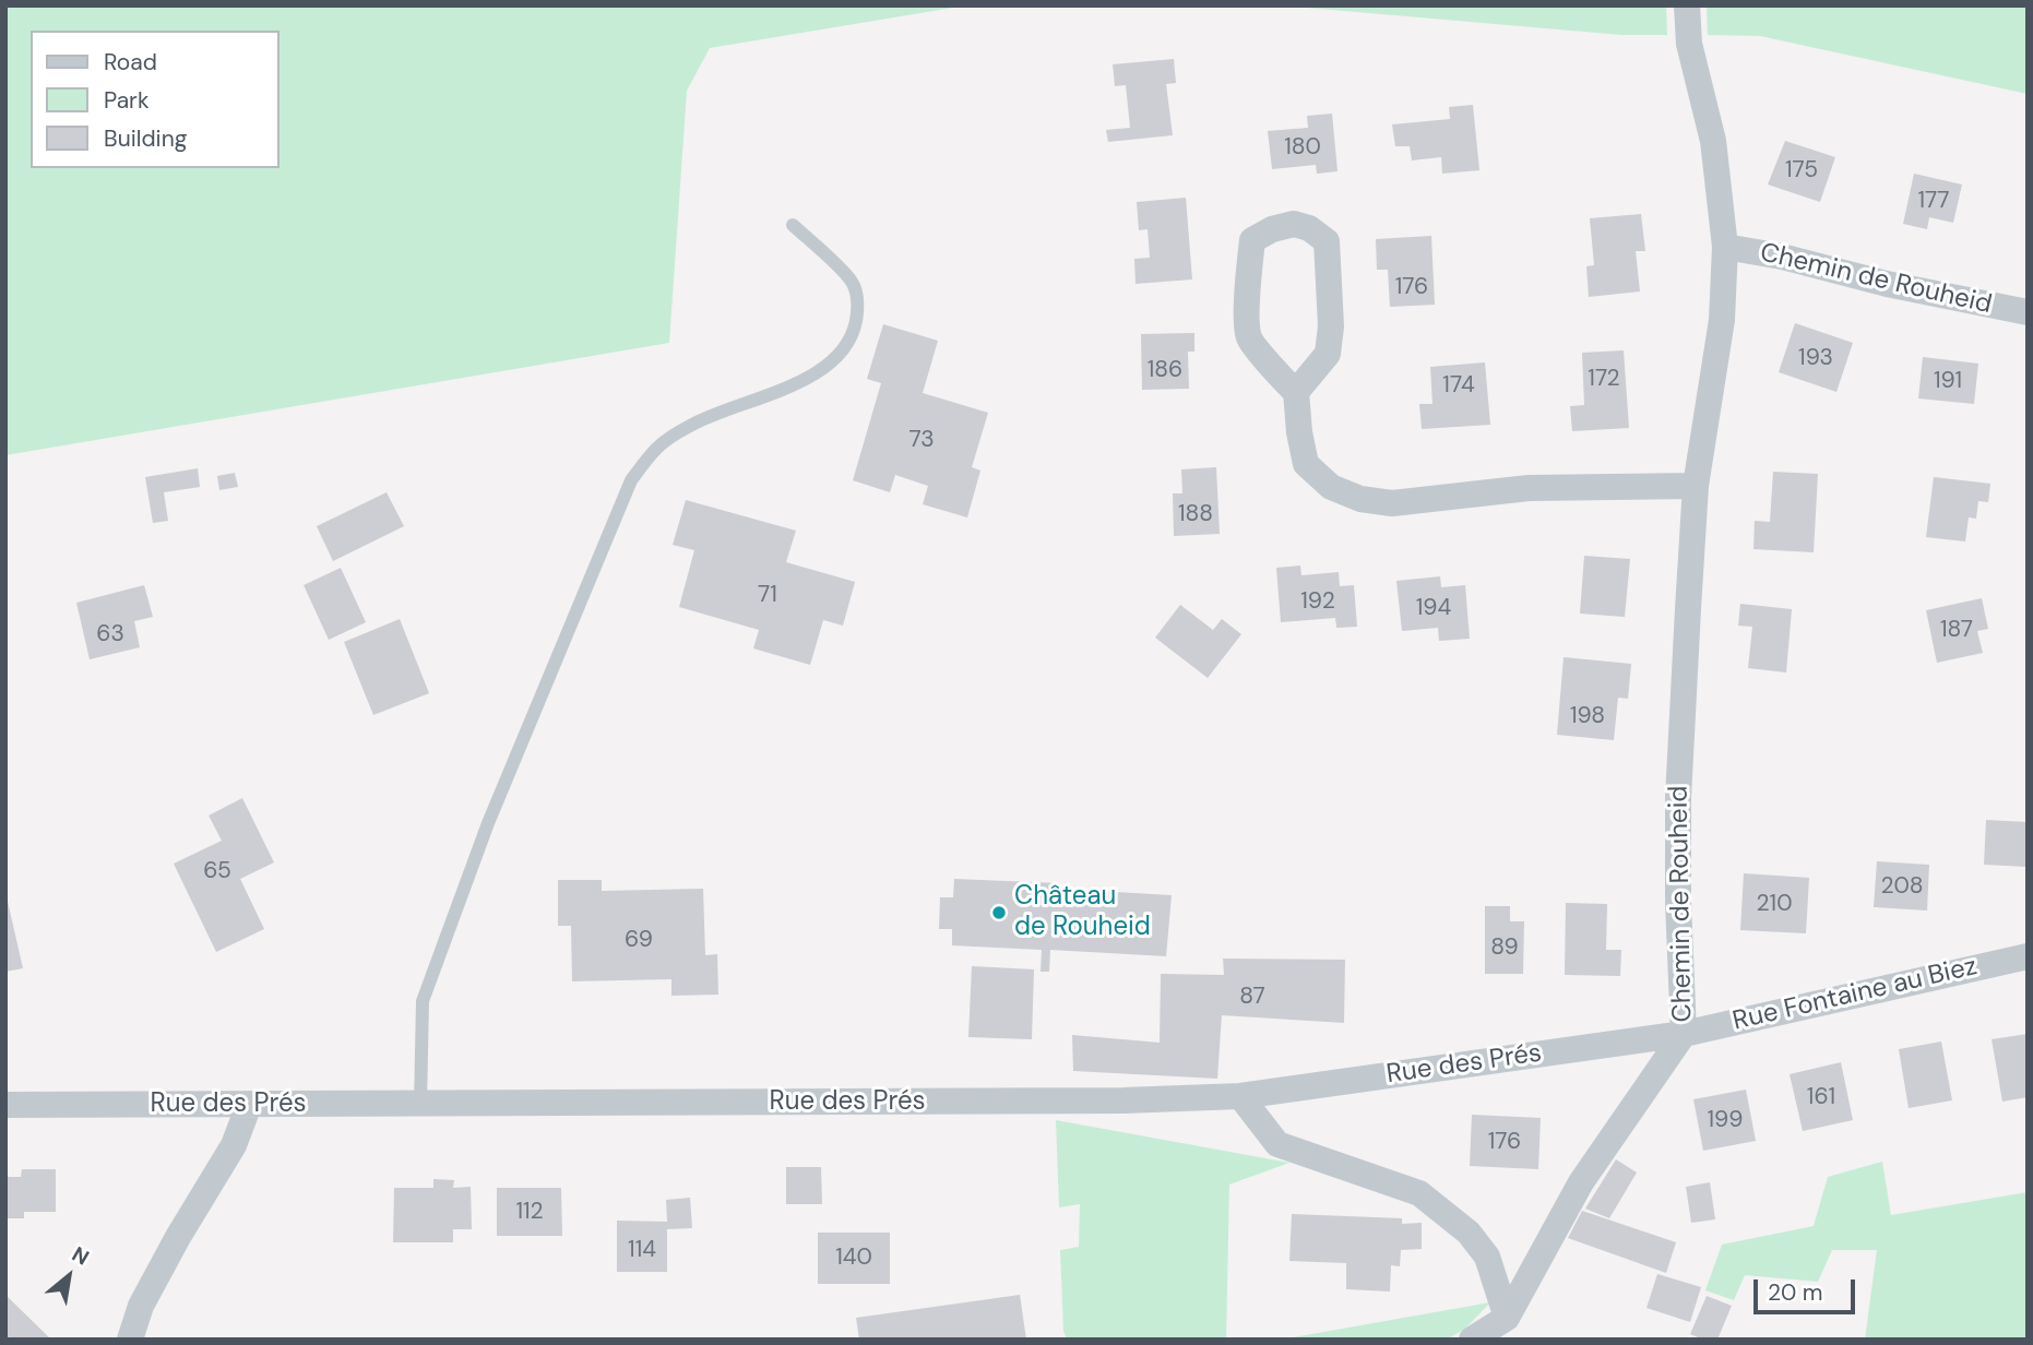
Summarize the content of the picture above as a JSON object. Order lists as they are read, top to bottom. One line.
{"streets":{"street":["Chemin de Rouheid","Rue Fontaine au Biez","Rue des Prés"]},"crossings":[["Chemin de Rouheid","Rue Fontaine au Biez"],["Chemin de Rouheid","Rue des Prés"],["Rue Fontaine au Biez","Rue des Prés"]],"places":["Château de Rouheid"],"house_numbers":["180","175","177","176","193","186","172","191","174","73","188","71","192","194","187","63","198","65","208","210","69","89","87","161","199","176","112","114","140"],"legend":["Road","Park","Building"],"scale_bar":"20 m","north":"top right"}
